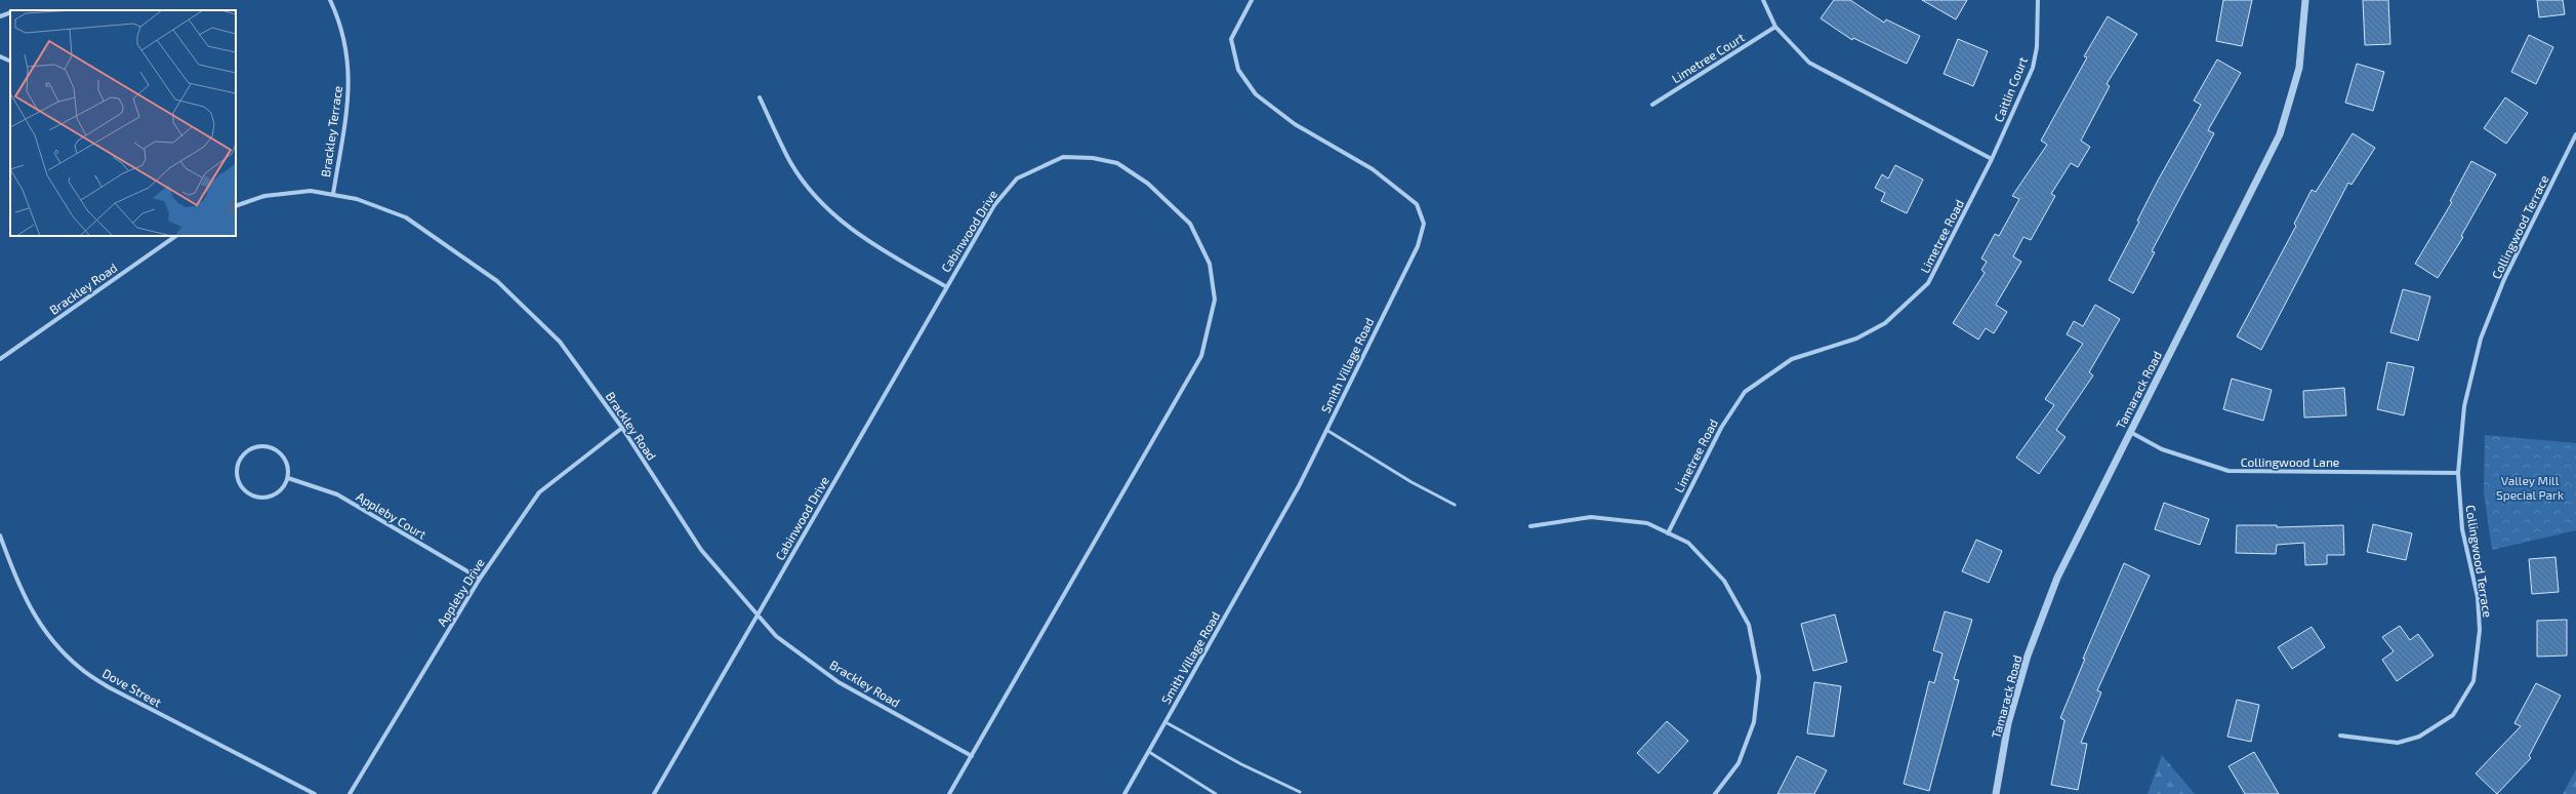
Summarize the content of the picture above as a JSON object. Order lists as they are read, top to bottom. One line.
{"streets":{"street":["Limetree Court","Caitlin Court","Brackley Terrace","Collingwood Terrace","Cabinwood Drive","Limetree Road","Brackley Road","Smith Village Road","Tamarack Road","Collingwood Lane","Appleby Court","Appleby Drive","Dove Street"]},"crossings":[["Caitlin Court","Limetree Road"],["Brackley Terrace","Brackley Road"],["Collingwood Terrace","Collingwood Lane"],["Cabinwood Drive","Brackley Road"],["Brackley Road","Appleby Drive"],["Tamarack Road","Collingwood Lane"],["Appleby Court","Appleby Drive"]],"parks":["Valley Mill Special Park"]}
